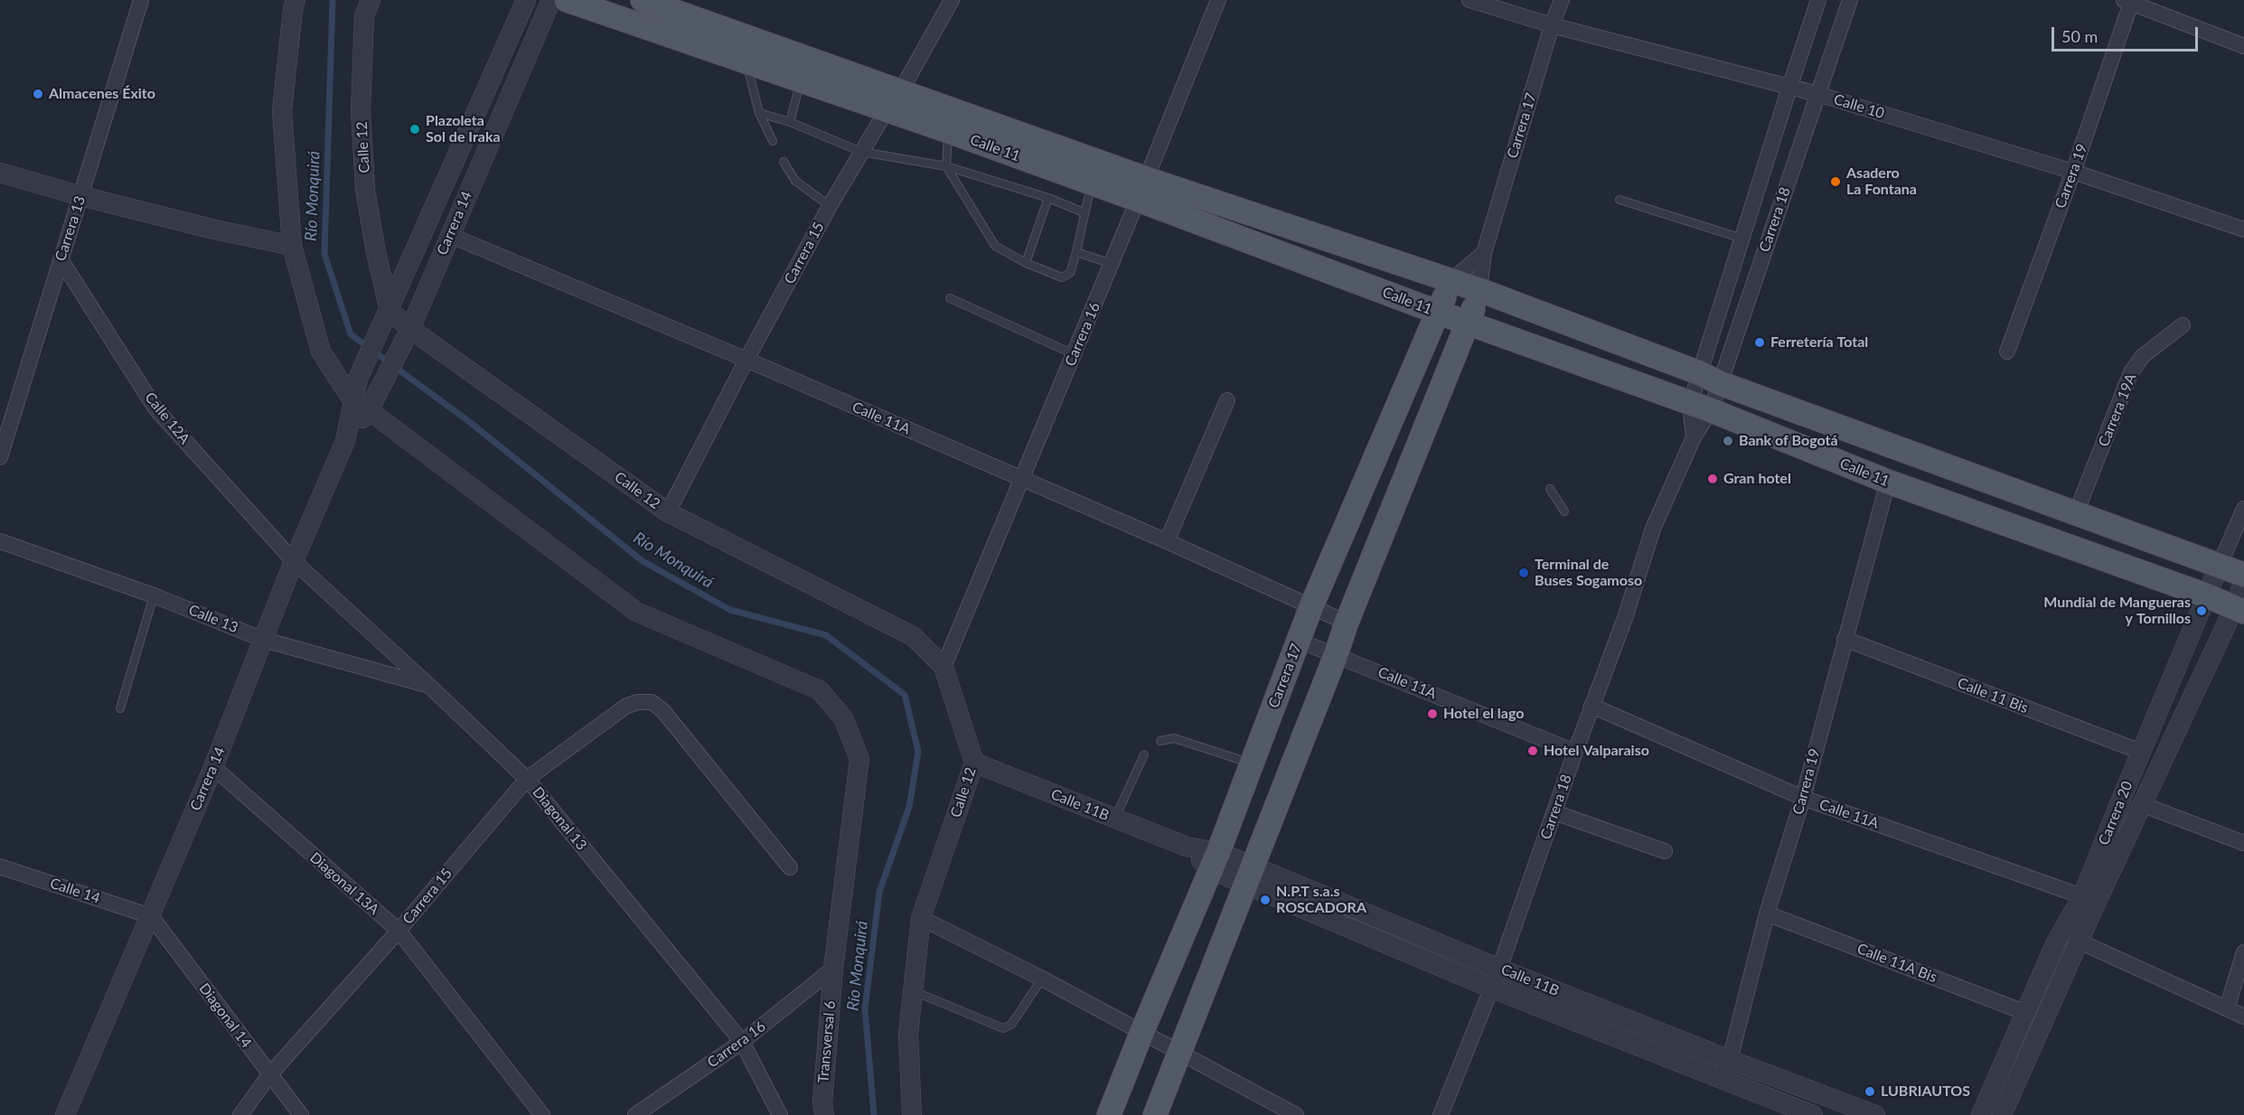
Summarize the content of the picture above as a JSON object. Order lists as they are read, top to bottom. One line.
{"streets":{"main road":["Carrera 17","Calle 11"],"street":["Calle 10","Calle 12","Carrera 19","Carrera 18","Carrera 14","Carrera 13","Carrera 15","Carrera 16","Carrera 19A","Calle 12A","Calle 11A","Calle 13","Calle 11 Bis","Calle 11B","Carrera 20","Diagonal 13","Diagonal 13A","Calle 14","Calle 11A Bis","Diagonal 14","Transversal 6"]},"crossings":[["Calle 10","Carrera 17"],["Calle 10","Carrera 19"],["Calle 10","Carrera 18"],["Carrera 17","Calle 11"],["Carrera 17","Calle 11A"],["Carrera 17","Calle 11B"],["Calle 12","Carrera 14"],["Calle 12","Carrera 15"],["Calle 12","Carrera 16"],["Calle 12","Calle 11B"],["Calle 11","Carrera 19"],["Calle 11","Carrera 18"],["Calle 11","Carrera 15"],["Calle 11","Carrera 16"],["Calle 11","Carrera 19A"],["Calle 11","Carrera 20"],["Carrera 19","Calle 11A"],["Carrera 19","Calle 11 Bis"],["Carrera 19","Calle 11B"],["Carrera 19","Calle 11A Bis"],["Carrera 18","Calle 11A"],["Carrera 18","Calle 11B"],["Carrera 14","Calle 12A"],["Carrera 14","Calle 11A"],["Carrera 14","Calle 13"],["Carrera 14","Diagonal 13"],["Carrera 14","Diagonal 13A"],["Carrera 14","Calle 14"],["Carrera 14","Diagonal 14"],["Carrera 13","Calle 12A"],["Carrera 15","Calle 11A"],["Carrera 15","Diagonal 13"],["Carrera 15","Diagonal 13A"],["Carrera 15","Diagonal 14"],["Carrera 16","Calle 11A"],["Carrera 16","Diagonal 13"],["Carrera 16","Transversal 6"],["Calle 12A","Diagonal 13"],["Calle 11A","Carrera 20"],["Calle 13","Diagonal 13"],["Calle 11 Bis","Carrera 20"],["Carrera 20","Calle 11A Bis"],["Calle 14","Diagonal 14"]],"water":["Río Monquirá"],"places":["Almacenes Éxito","Plazoleta Sol de Iraka","Asadero La Fontana","Ferretería Total","Bank of Bogotá","Gran hotel","Terminal de Buses Sogamoso","Mundial de Mangueras y Tornillos","Hotel el lago","Hotel Valparaiso","N.P.T s.a.s ROSCADORA","LUBRIAUTOS"],"scale_bar":"50 m"}
